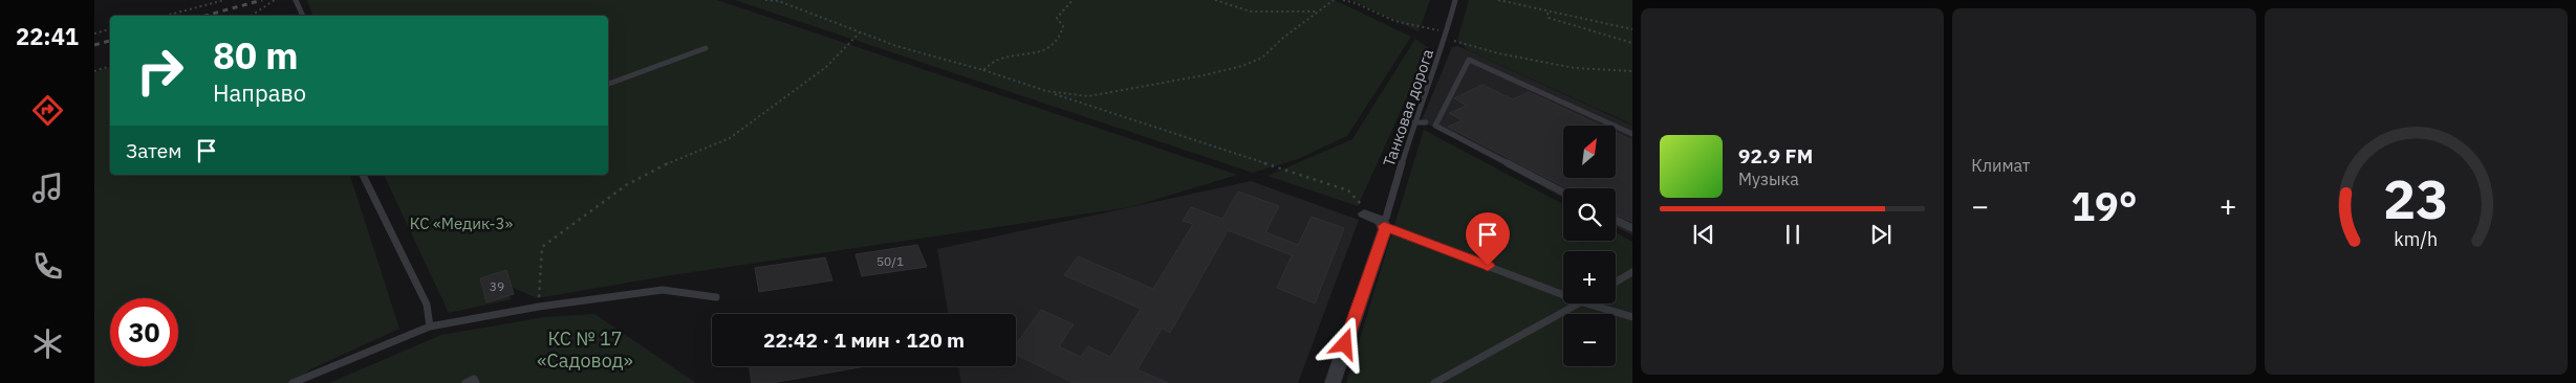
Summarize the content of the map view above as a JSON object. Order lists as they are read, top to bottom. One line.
{"streets":{"lane":["Танковая дорога"]},"parks":["КС «Медик-3»","КС № 17 «Садовод»"],"house_numbers":["50/1","39"],"north":"top right","page":{"tabs":"22:41","tile":"Климат","turn":["80 m","Направо"],"map_buttons":["+","−"],"then":"Затем","song":["92.9 FM","Музыка"],"heat":["−","19°","+"],"limit":"30","trip":"22:42 · 1 мин · 120 m","gauge":["23","km/h"]}}
